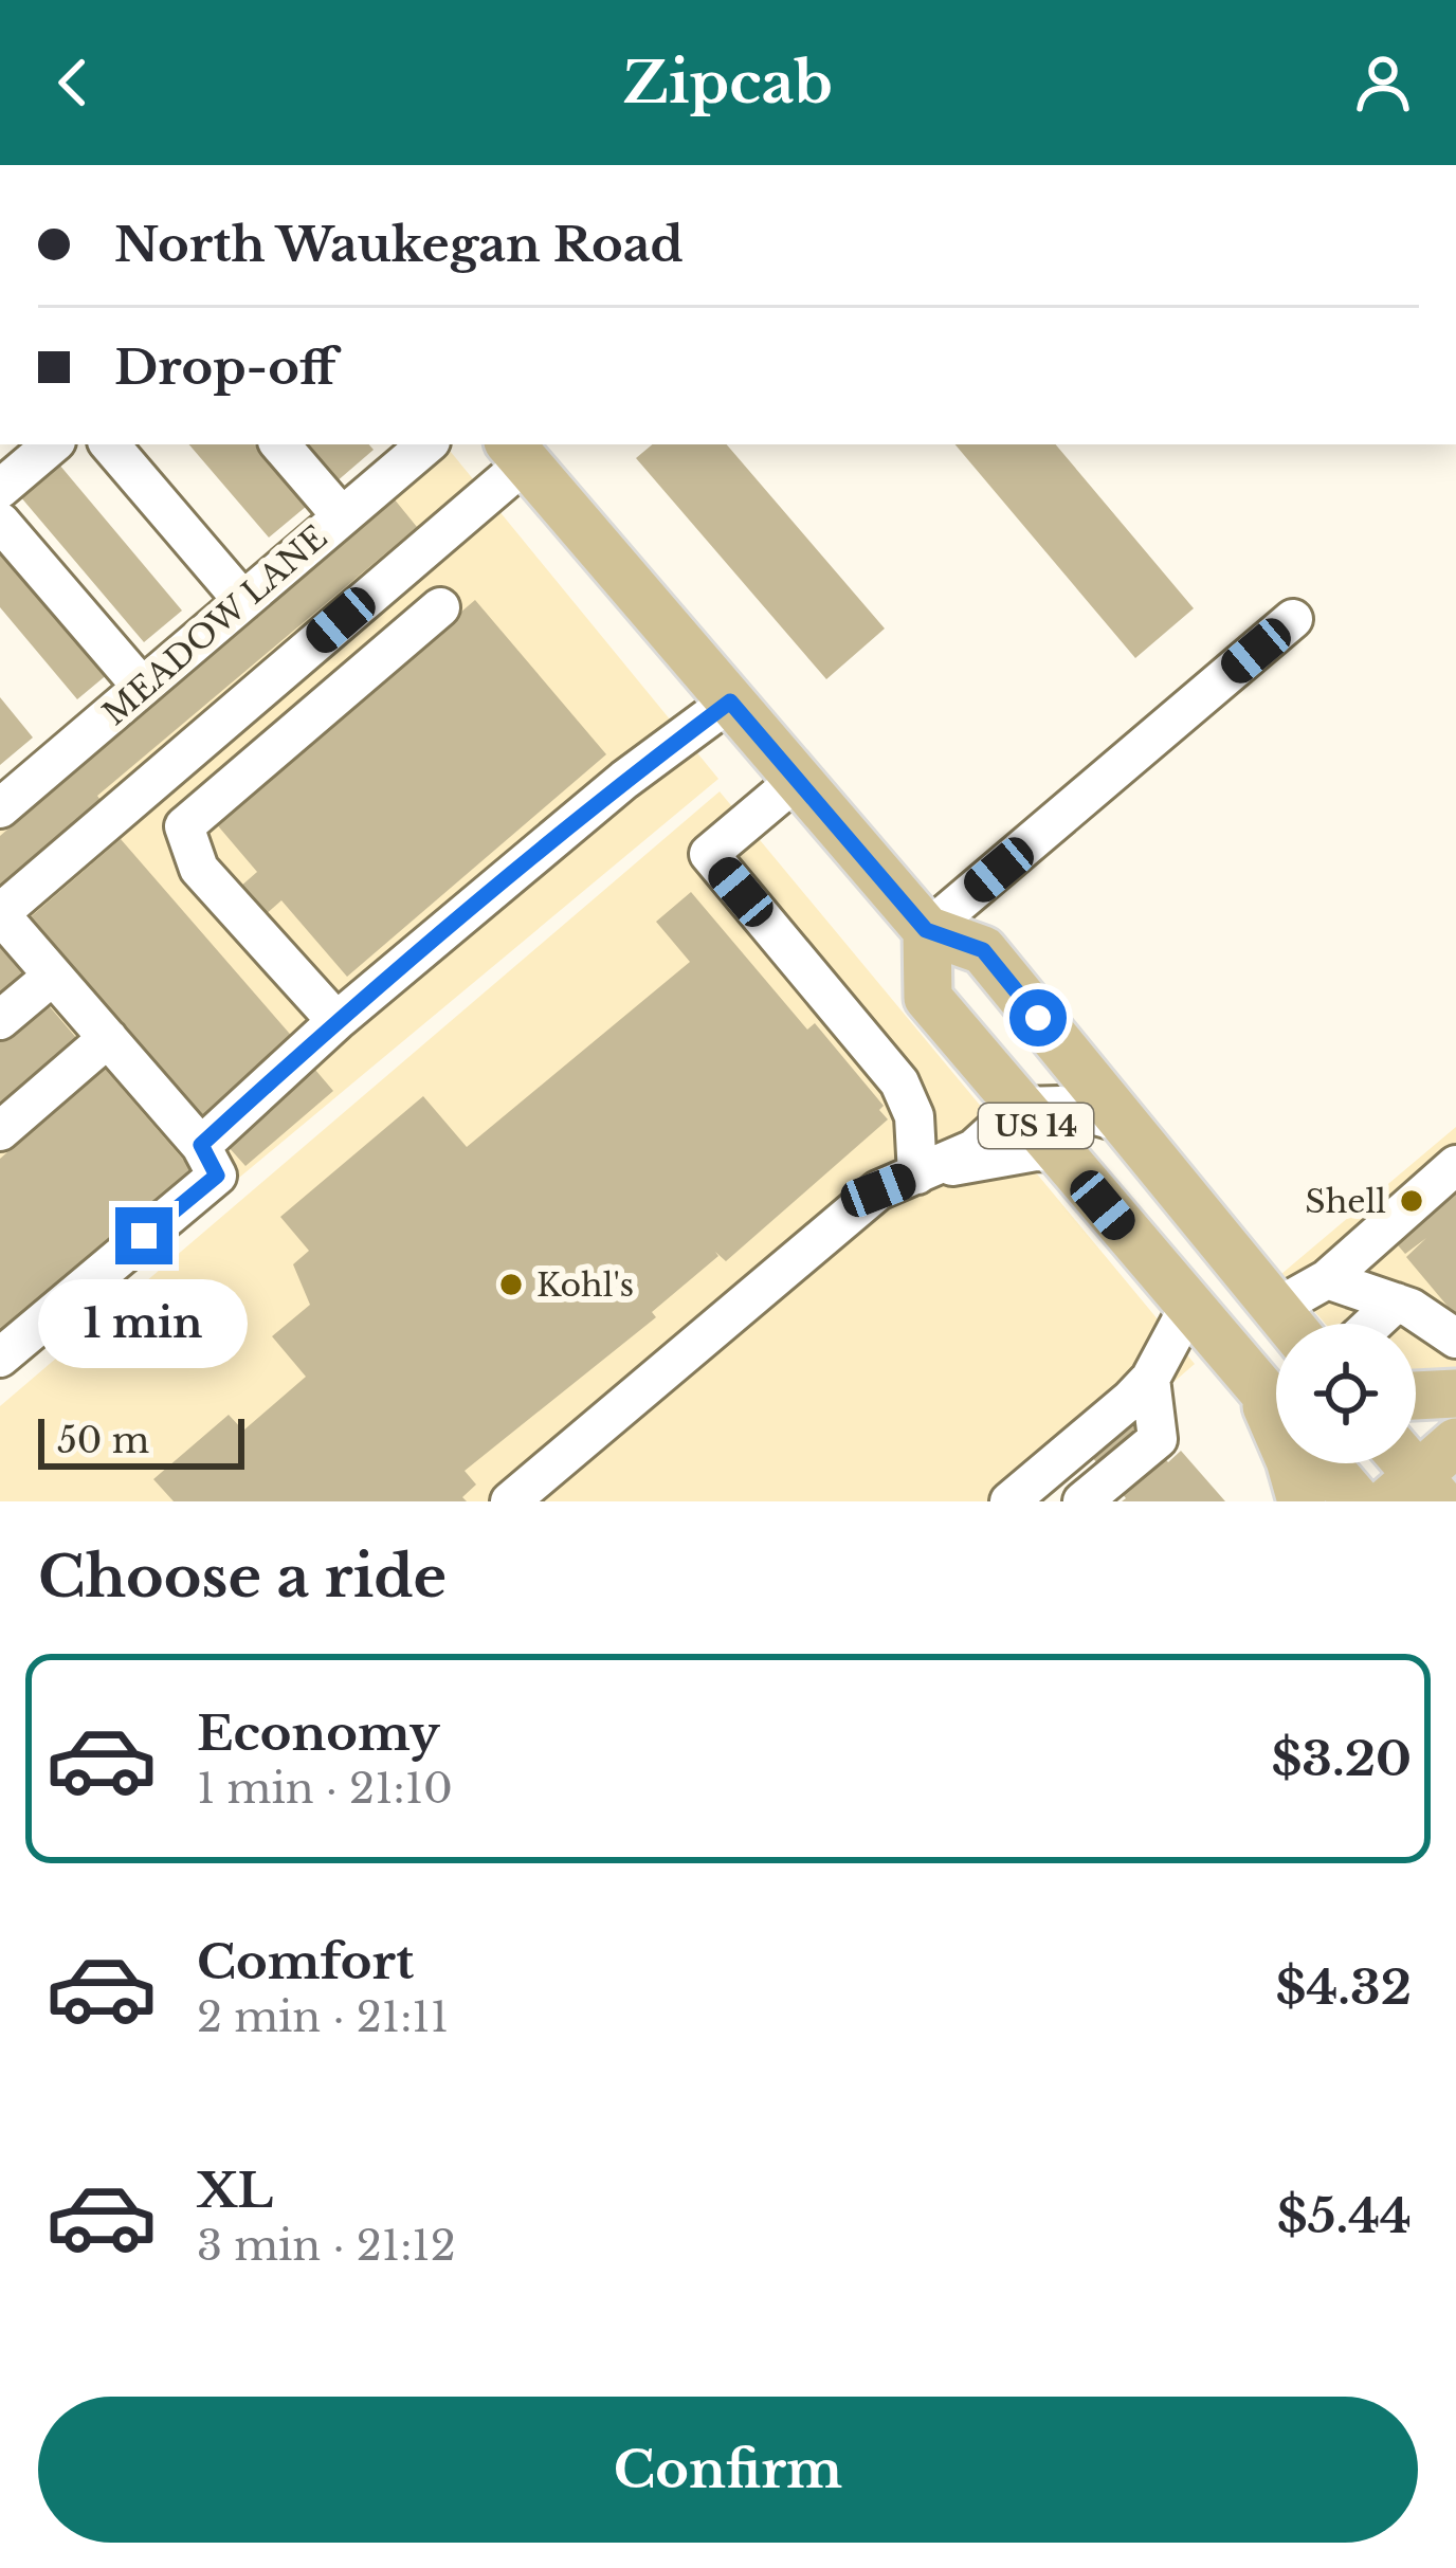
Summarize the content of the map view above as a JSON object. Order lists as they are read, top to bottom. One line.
{"streets":{"main road":["US 14"],"street":["MEADOW LANE"]},"places":["Shell","Kohl's"],"scale_bar":"50 m","page":{"header":"Zipcab","banner":["North Waukegan Road","Drop-off"],"bubble":"1 min","scale":"50 m","heading":"Choose a ride","list":[{"name":"Economy","note":"1 min · 21:10","value":"$3.20"},{"name":"Comfort","note":"2 min · 21:11","value":"$4.32"},{"name":"XL","note":"3 min · 21:12","value":"$5.44"}],"buttons":"Confirm"}}
